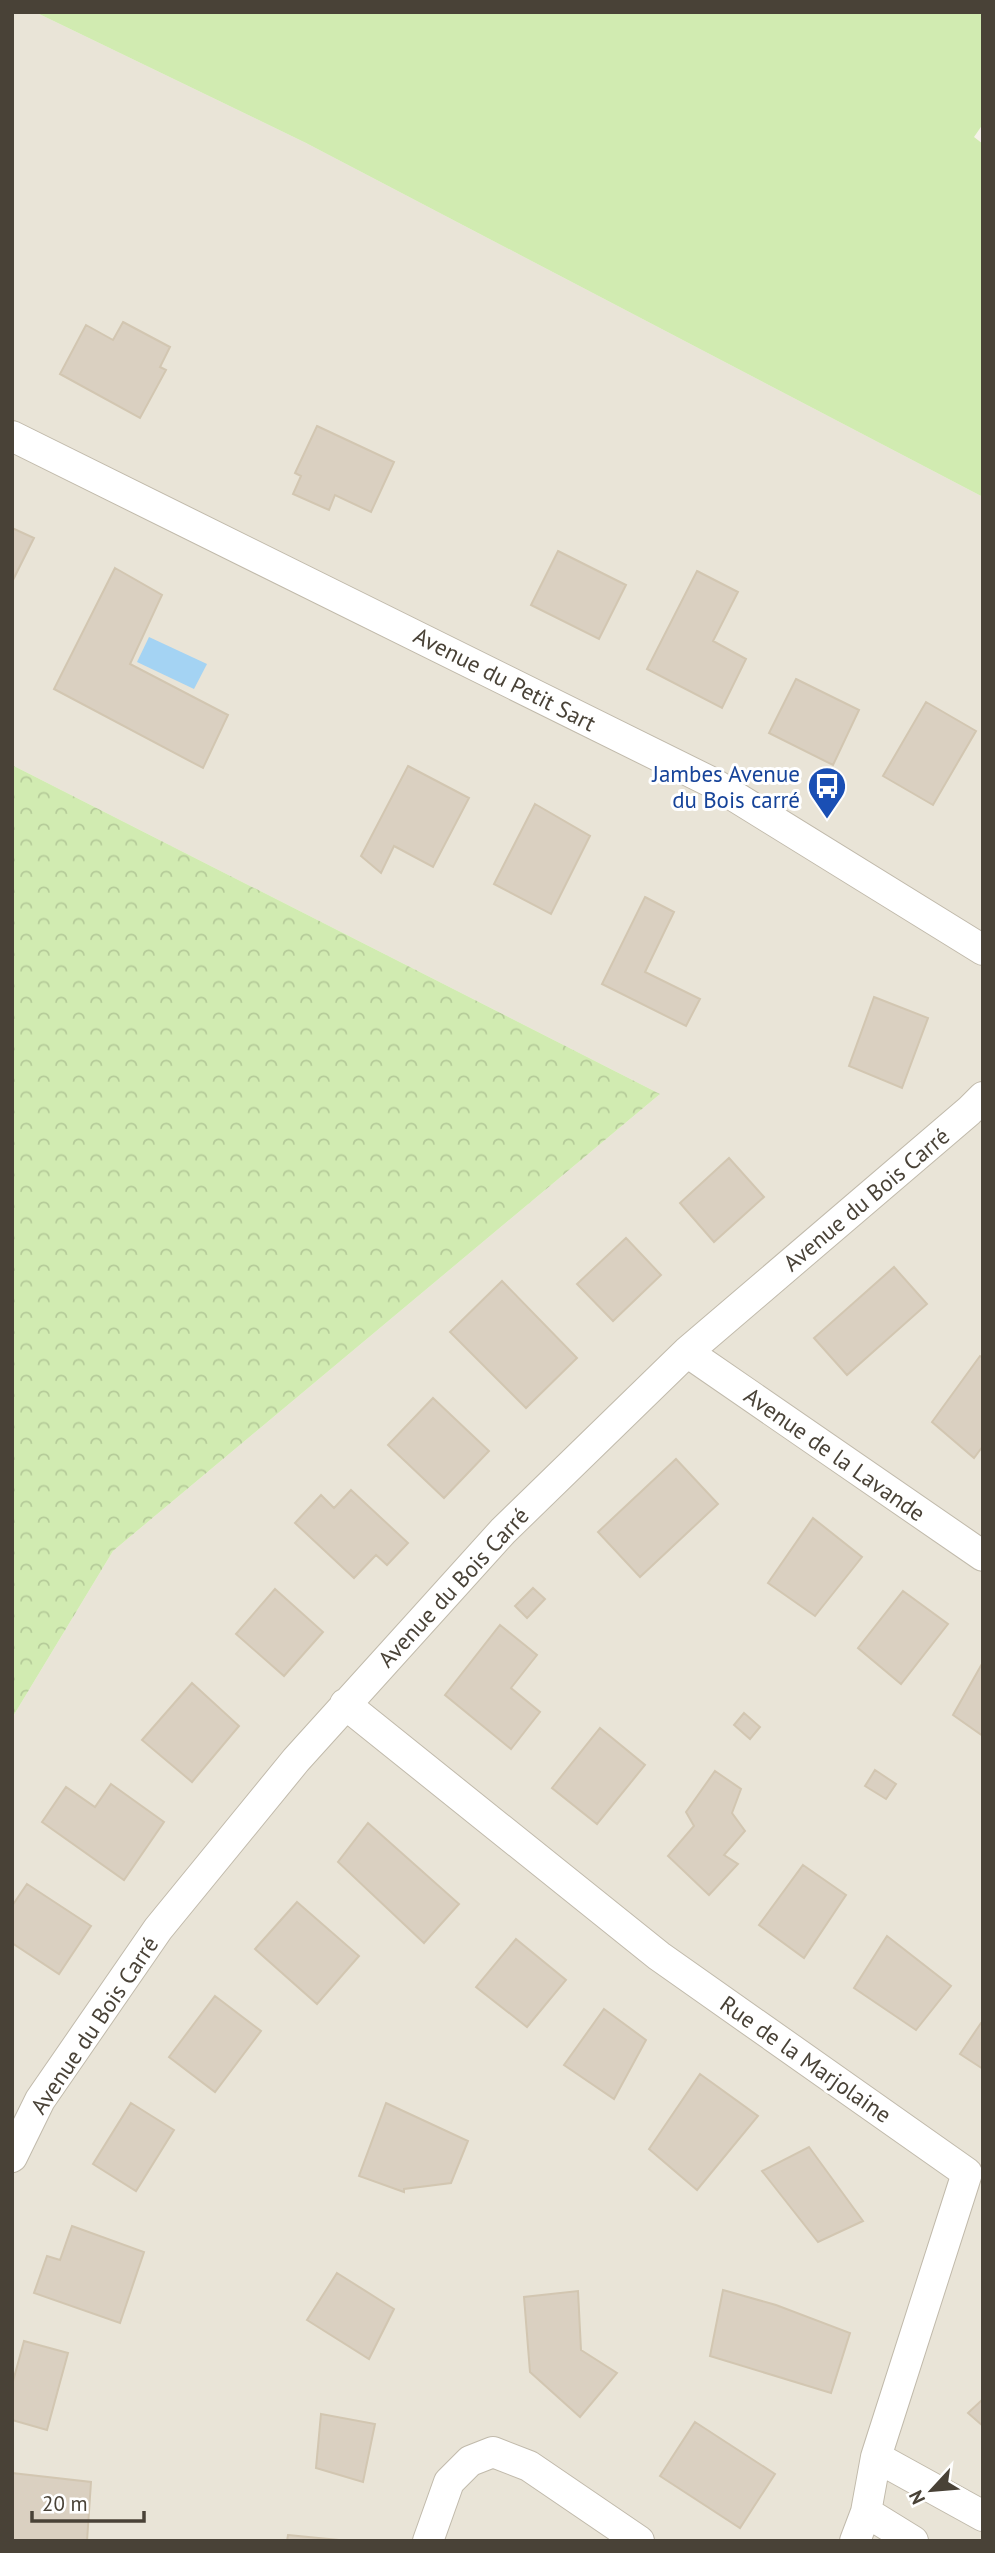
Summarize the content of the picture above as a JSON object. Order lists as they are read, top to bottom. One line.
{"streets":{"street":["Avenue du Petit Sart","Avenue du Bois Carré","Avenue de la Lavande","Rue de la Marjolaine"]},"crossings":[["Avenue du Bois Carré","Avenue de la Lavande"],["Avenue du Bois Carré","Rue de la Marjolaine"]],"places":{"bus stop":["Jambes Avenue du Bois carré"]},"scale_bar":"20 m","north":"bottom left"}
